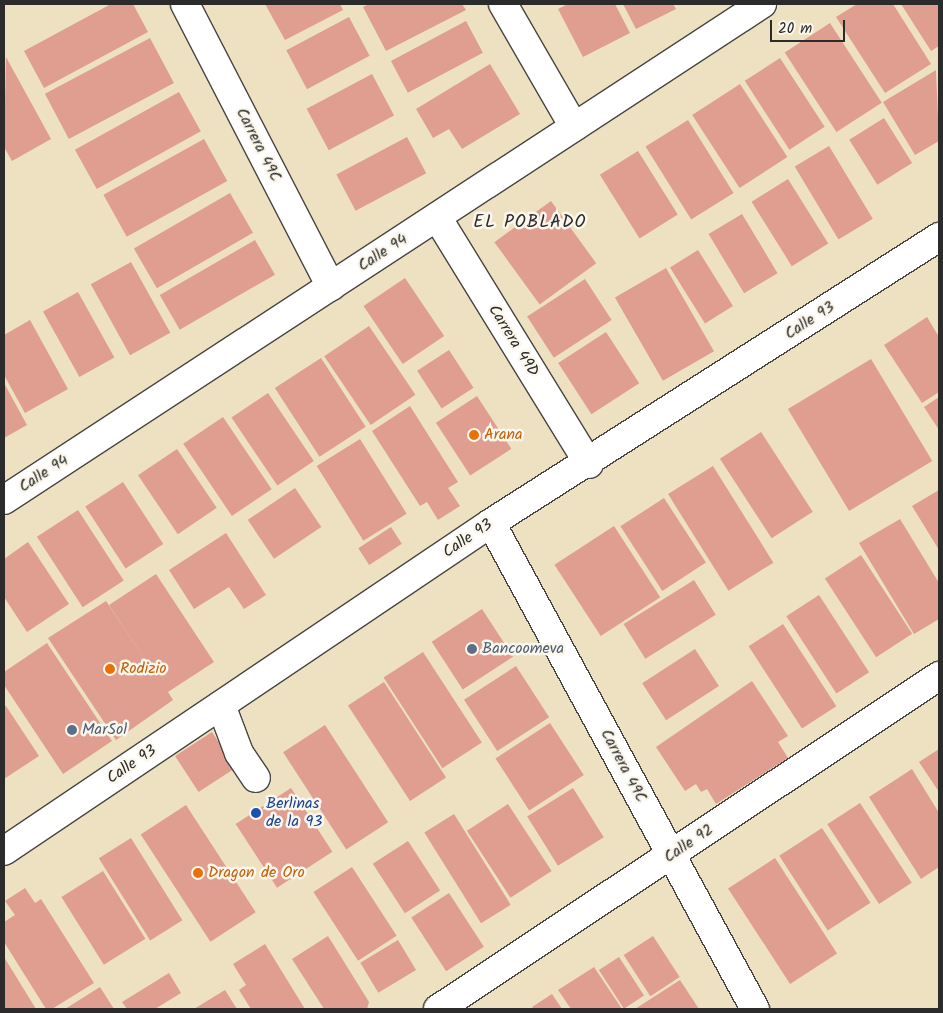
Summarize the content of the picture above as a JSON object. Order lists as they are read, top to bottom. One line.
{"streets":{"street":["Carrera 49C","Calle 94","Calle 93","Carrera 49D","Calle 92"]},"crossings":[["Carrera 49C","Calle 94"],["Carrera 49C","Calle 93"],["Carrera 49C","Calle 92"],["Calle 94","Carrera 49D"],["Calle 93","Carrera 49D"]],"districts":["EL POBLADO"],"places":["Arana","Bancoomeva","Rodizio","MarSol","Berlinas de la 93","Dragon de Oro"],"scale_bar":"20 m"}
